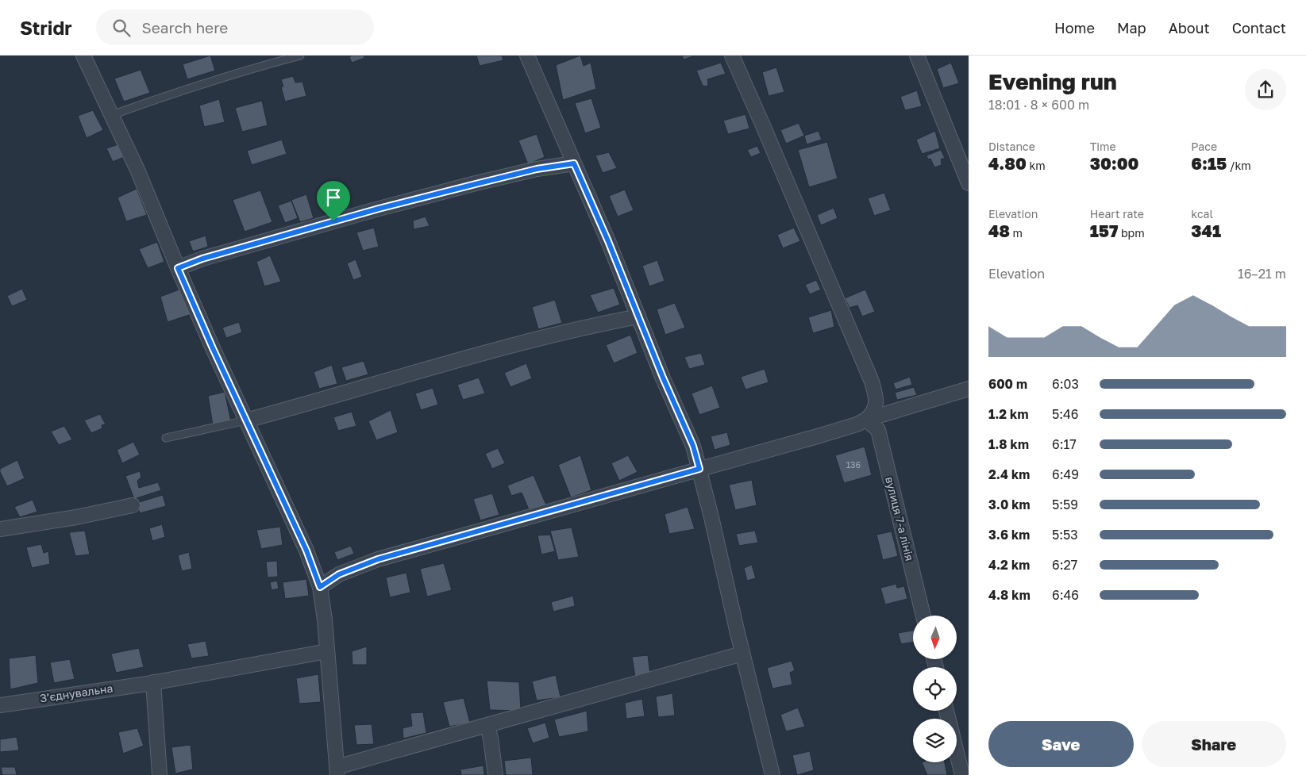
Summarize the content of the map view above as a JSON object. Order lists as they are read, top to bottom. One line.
{"streets":{"street":["вулиця 7-а лінія","Зʼєднувальна"]},"house_numbers":["136"],"north":"bottom","page":{"header":"Stridr","search":"Search here","nav":["Home","Map","About","Contact"],"heading":["Evening run","18:01 · 8 × 600 m"],"stats":[["Distance","4.80 km"],["Time","30:00"],["Pace","6:15 /km"],["Elevation","48 m"],["Heart rate","157 bpm"],["kcal","341"]],"chart":["Elevation","16–21 m"],"list":[{"name":"600 m","note":"6:03"},{"name":"1.2 km","note":"5:46"},{"name":"1.8 km","note":"6:17"},{"name":"2.4 km","note":"6:49"},{"name":"3.0 km","note":"5:59"},{"name":"3.6 km","note":"5:53"},{"name":"4.2 km","note":"6:27"},{"name":"4.8 km","note":"6:46"}],"buttons":["Save","Share"]}}
